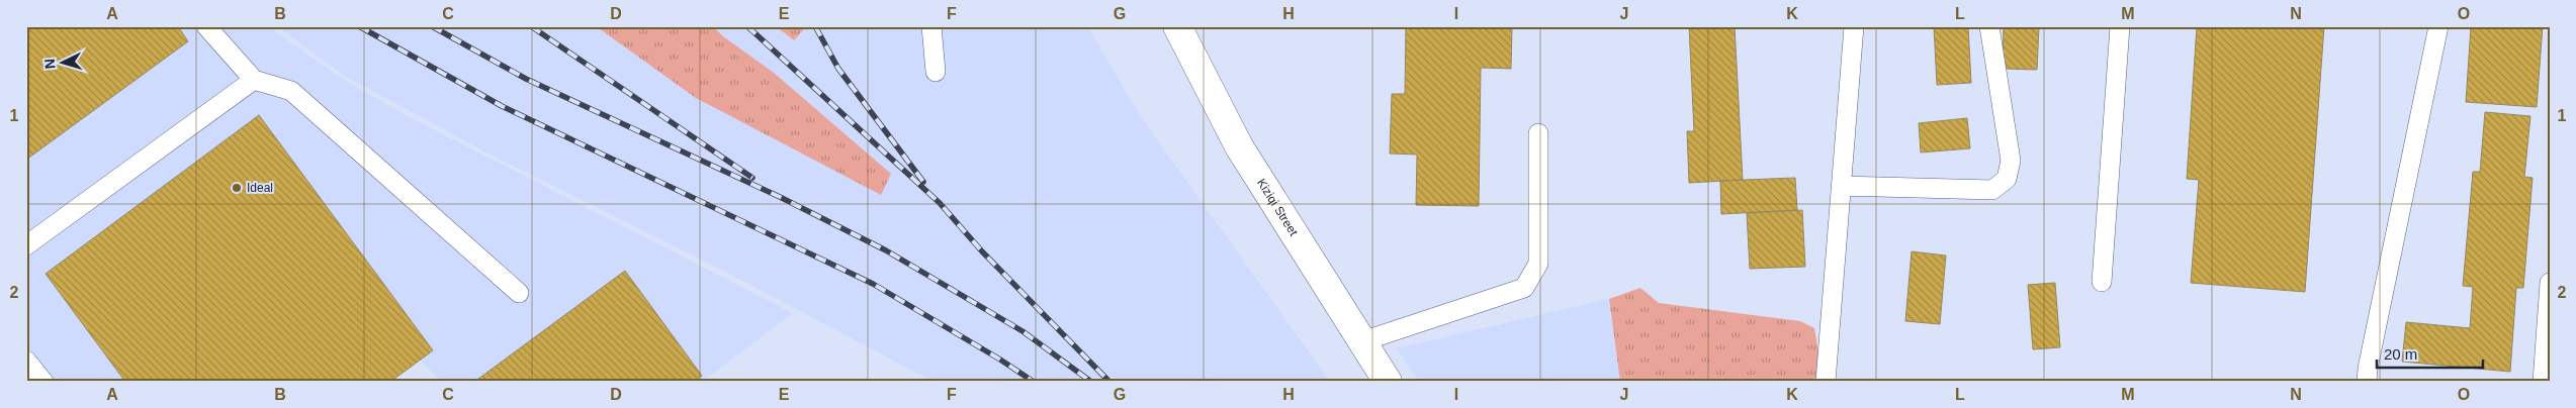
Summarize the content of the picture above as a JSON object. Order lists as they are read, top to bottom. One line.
{"streets":{"street":["Kiziqi Street"]},"places":["Ideal"],"scale_bar":"20 m","north":"left","grid":{"columns":["A","B","C","D","E","F","G","H","I","J","K","L","M","N","O"],"rows":["1","2"]}}
